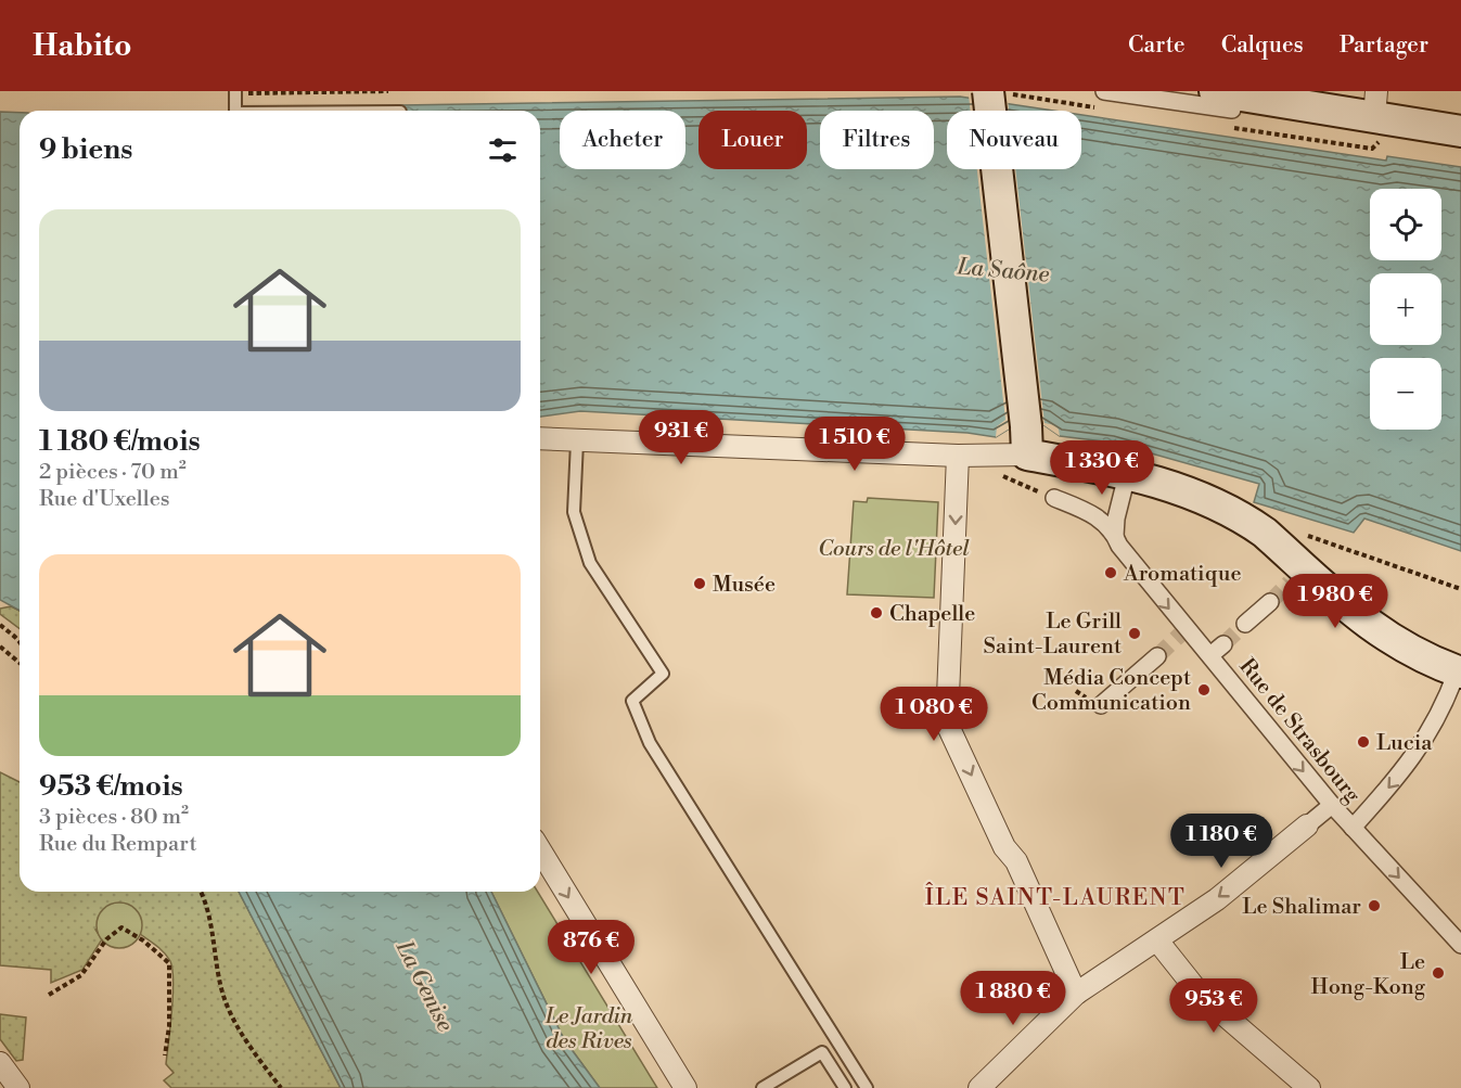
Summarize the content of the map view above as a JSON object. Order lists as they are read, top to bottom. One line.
{"streets":{"street":["Rue de Strasbourg"]},"one_way":["Rue de Strasbourg"],"districts":["ÎLE SAINT-LAURENT"],"water":["La Saône","La Genise"],"parks":["Cours de l'Hôtel","Le Jardin des Rives"],"places":["Aromatique","Musée","Chapelle","Le Grill Saint-Laurent","Média Concept Communication","Lucia","Le Shalimar","Le Hong-Kong"],"page":{"header":"Habito","nav":["Carte","Calques","Partager"],"chip":["Acheter","Louer","Filtres","Nouveau"],"heading":"9 biens","map_buttons":["+","−"],"list":[{"name":"1 180 €/mois","note":"2 pièces · 70 m² · Rue d'Uxelles"},{"name":"953 €/mois","note":"3 pièces · 80 m² · Rue du Rempart"}],"price":["931 €","1 510 €","1 330 €","1 980 €","1 080 €","1 180 €","876 €","1 880 €","953 €"]}}
